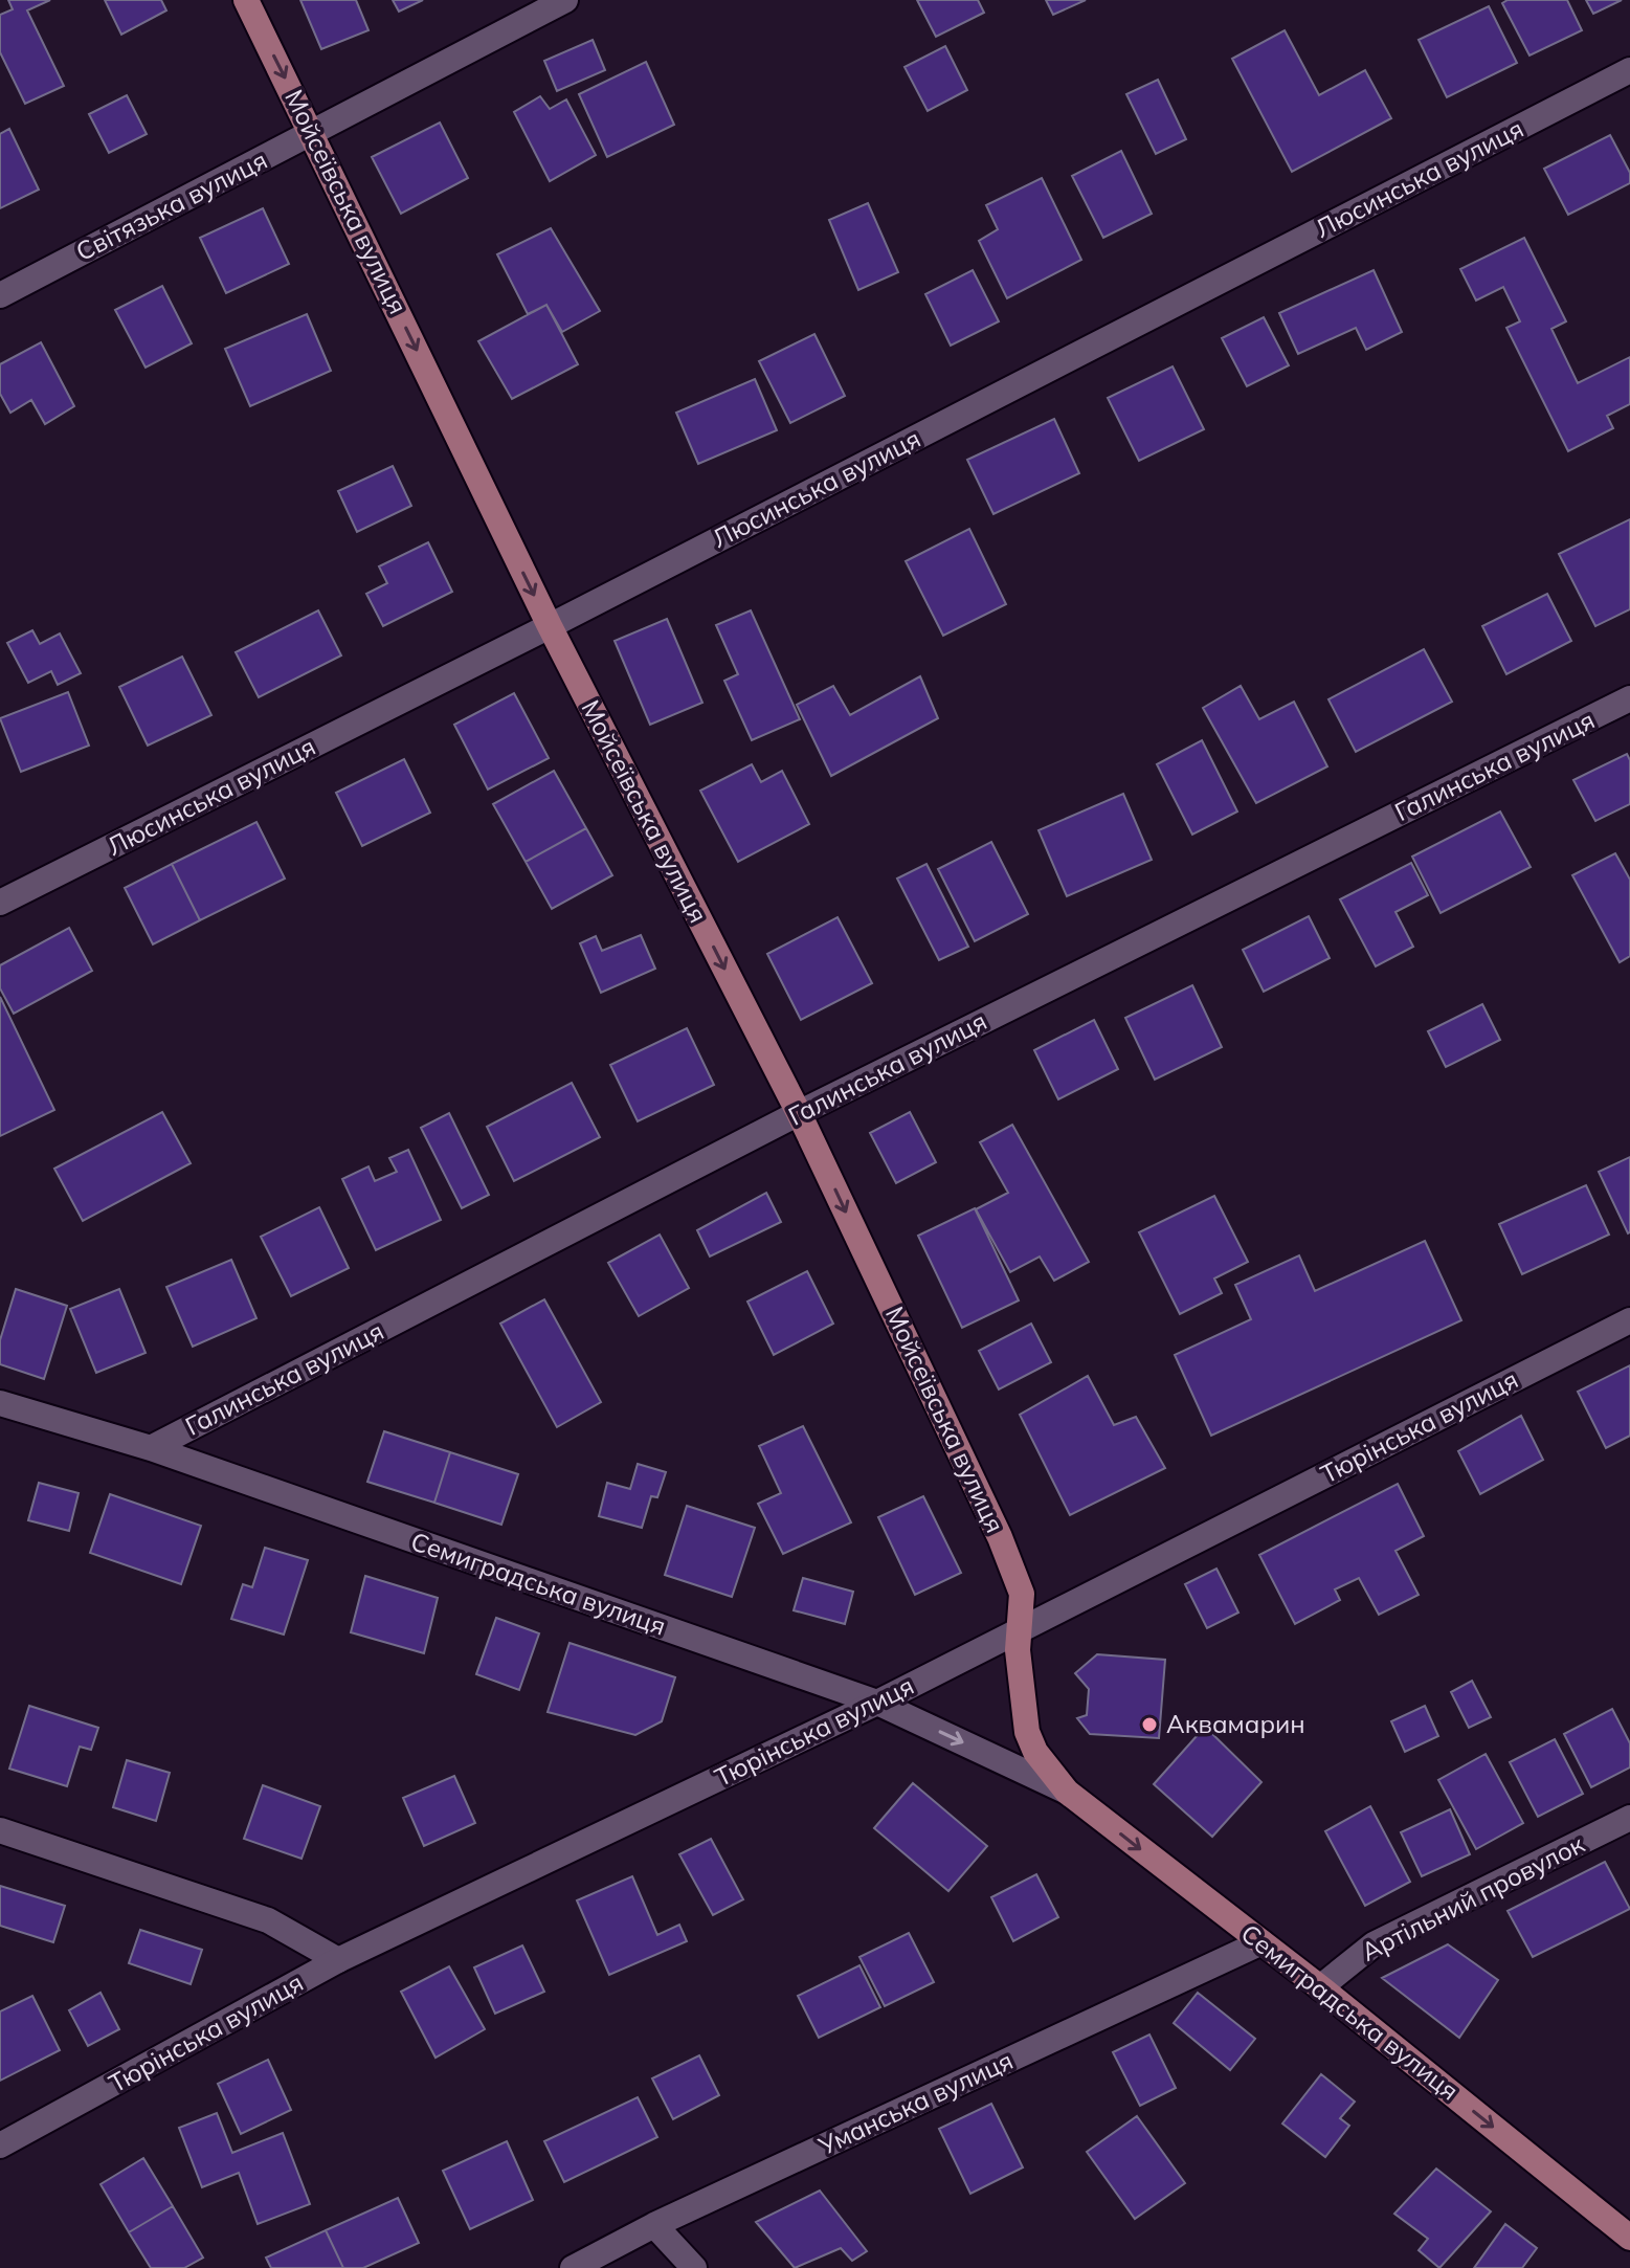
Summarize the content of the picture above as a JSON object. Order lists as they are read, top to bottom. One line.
{"streets":{"main road":["Мойсеївська вулиця","Семиградська вулиця"],"street":["Люсинська вулиця","Світязька вулиця","Галинська вулиця","Тюрінська вулиця","Артільний провулок","Уманська вулиця"]},"crossings":[["Люсинська вулиця","Мойсеївська вулиця"],["Мойсеївська вулиця","Світязька вулиця"],["Мойсеївська вулиця","Галинська вулиця"],["Мойсеївська вулиця","Тюрінська вулиця"],["Мойсеївська вулиця","Семиградська вулиця"],["Галинська вулиця","Семиградська вулиця"],["Тюрінська вулиця","Семиградська вулиця"],["Семиградська вулиця","Артільний провулок"],["Семиградська вулиця","Уманська вулиця"]],"one_way":["Мойсеївська вулиця","Семиградська вулиця"],"places":["Аквамарин"]}
